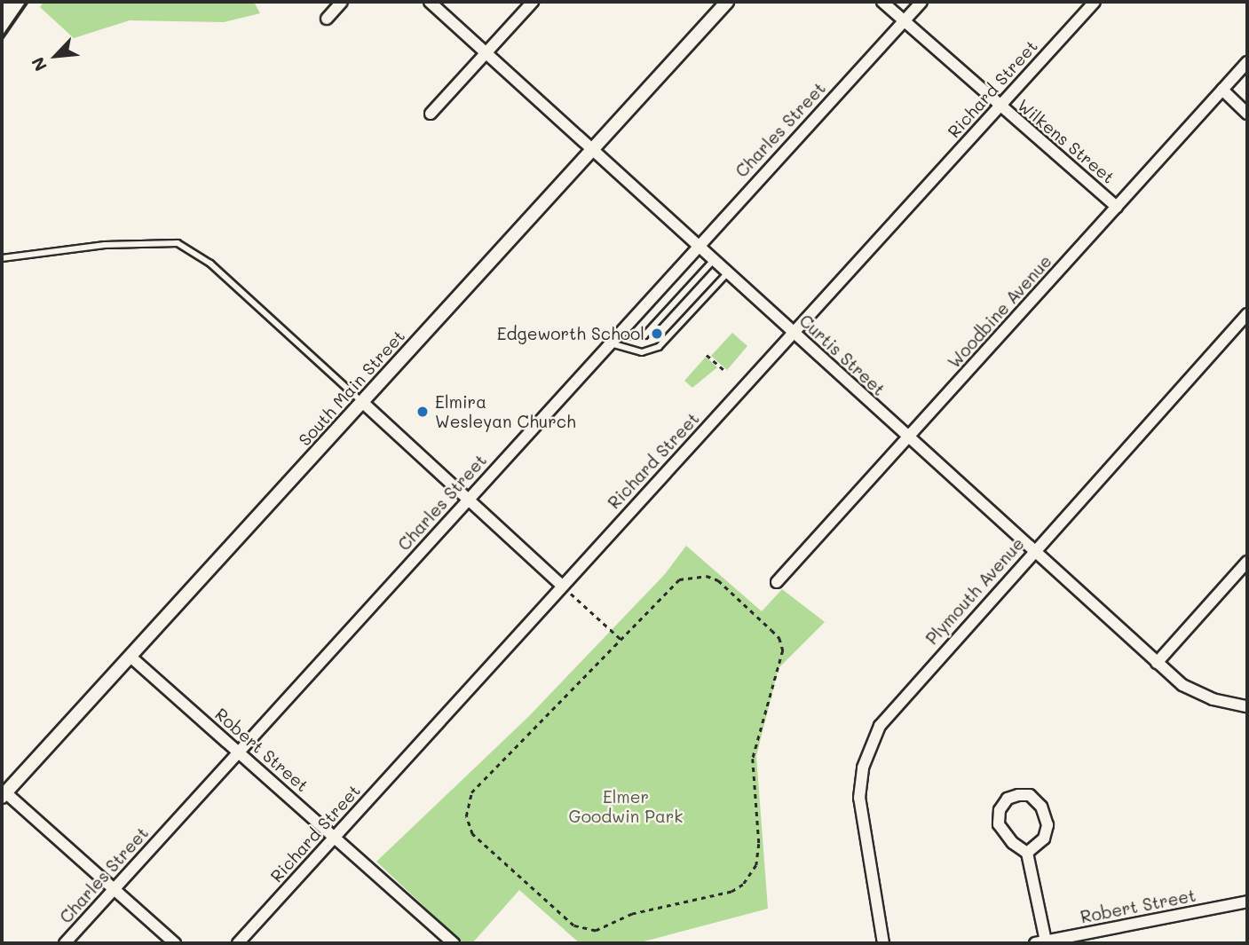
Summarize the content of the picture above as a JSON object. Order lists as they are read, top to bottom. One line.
{"streets":{"street":["Richard Street","Charles Street","Wilkens Street","Woodbine Avenue","Curtis Street","South Main Street","Plymouth Avenue","Robert Street"]},"crossings":[["Richard Street","Wilkens Street"],["Richard Street","Curtis Street"],["Richard Street","Robert Street"],["Charles Street","Wilkens Street"],["Charles Street","Curtis Street"],["Charles Street","Robert Street"],["Wilkens Street","Woodbine Avenue"],["Woodbine Avenue","Curtis Street"],["Curtis Street","South Main Street"],["Curtis Street","Plymouth Avenue"],["South Main Street","Robert Street"]],"parks":["Elmer Goodwin Park"],"places":["Edgeworth School","Elmira Wesleyan Church"],"north":"bottom left"}
